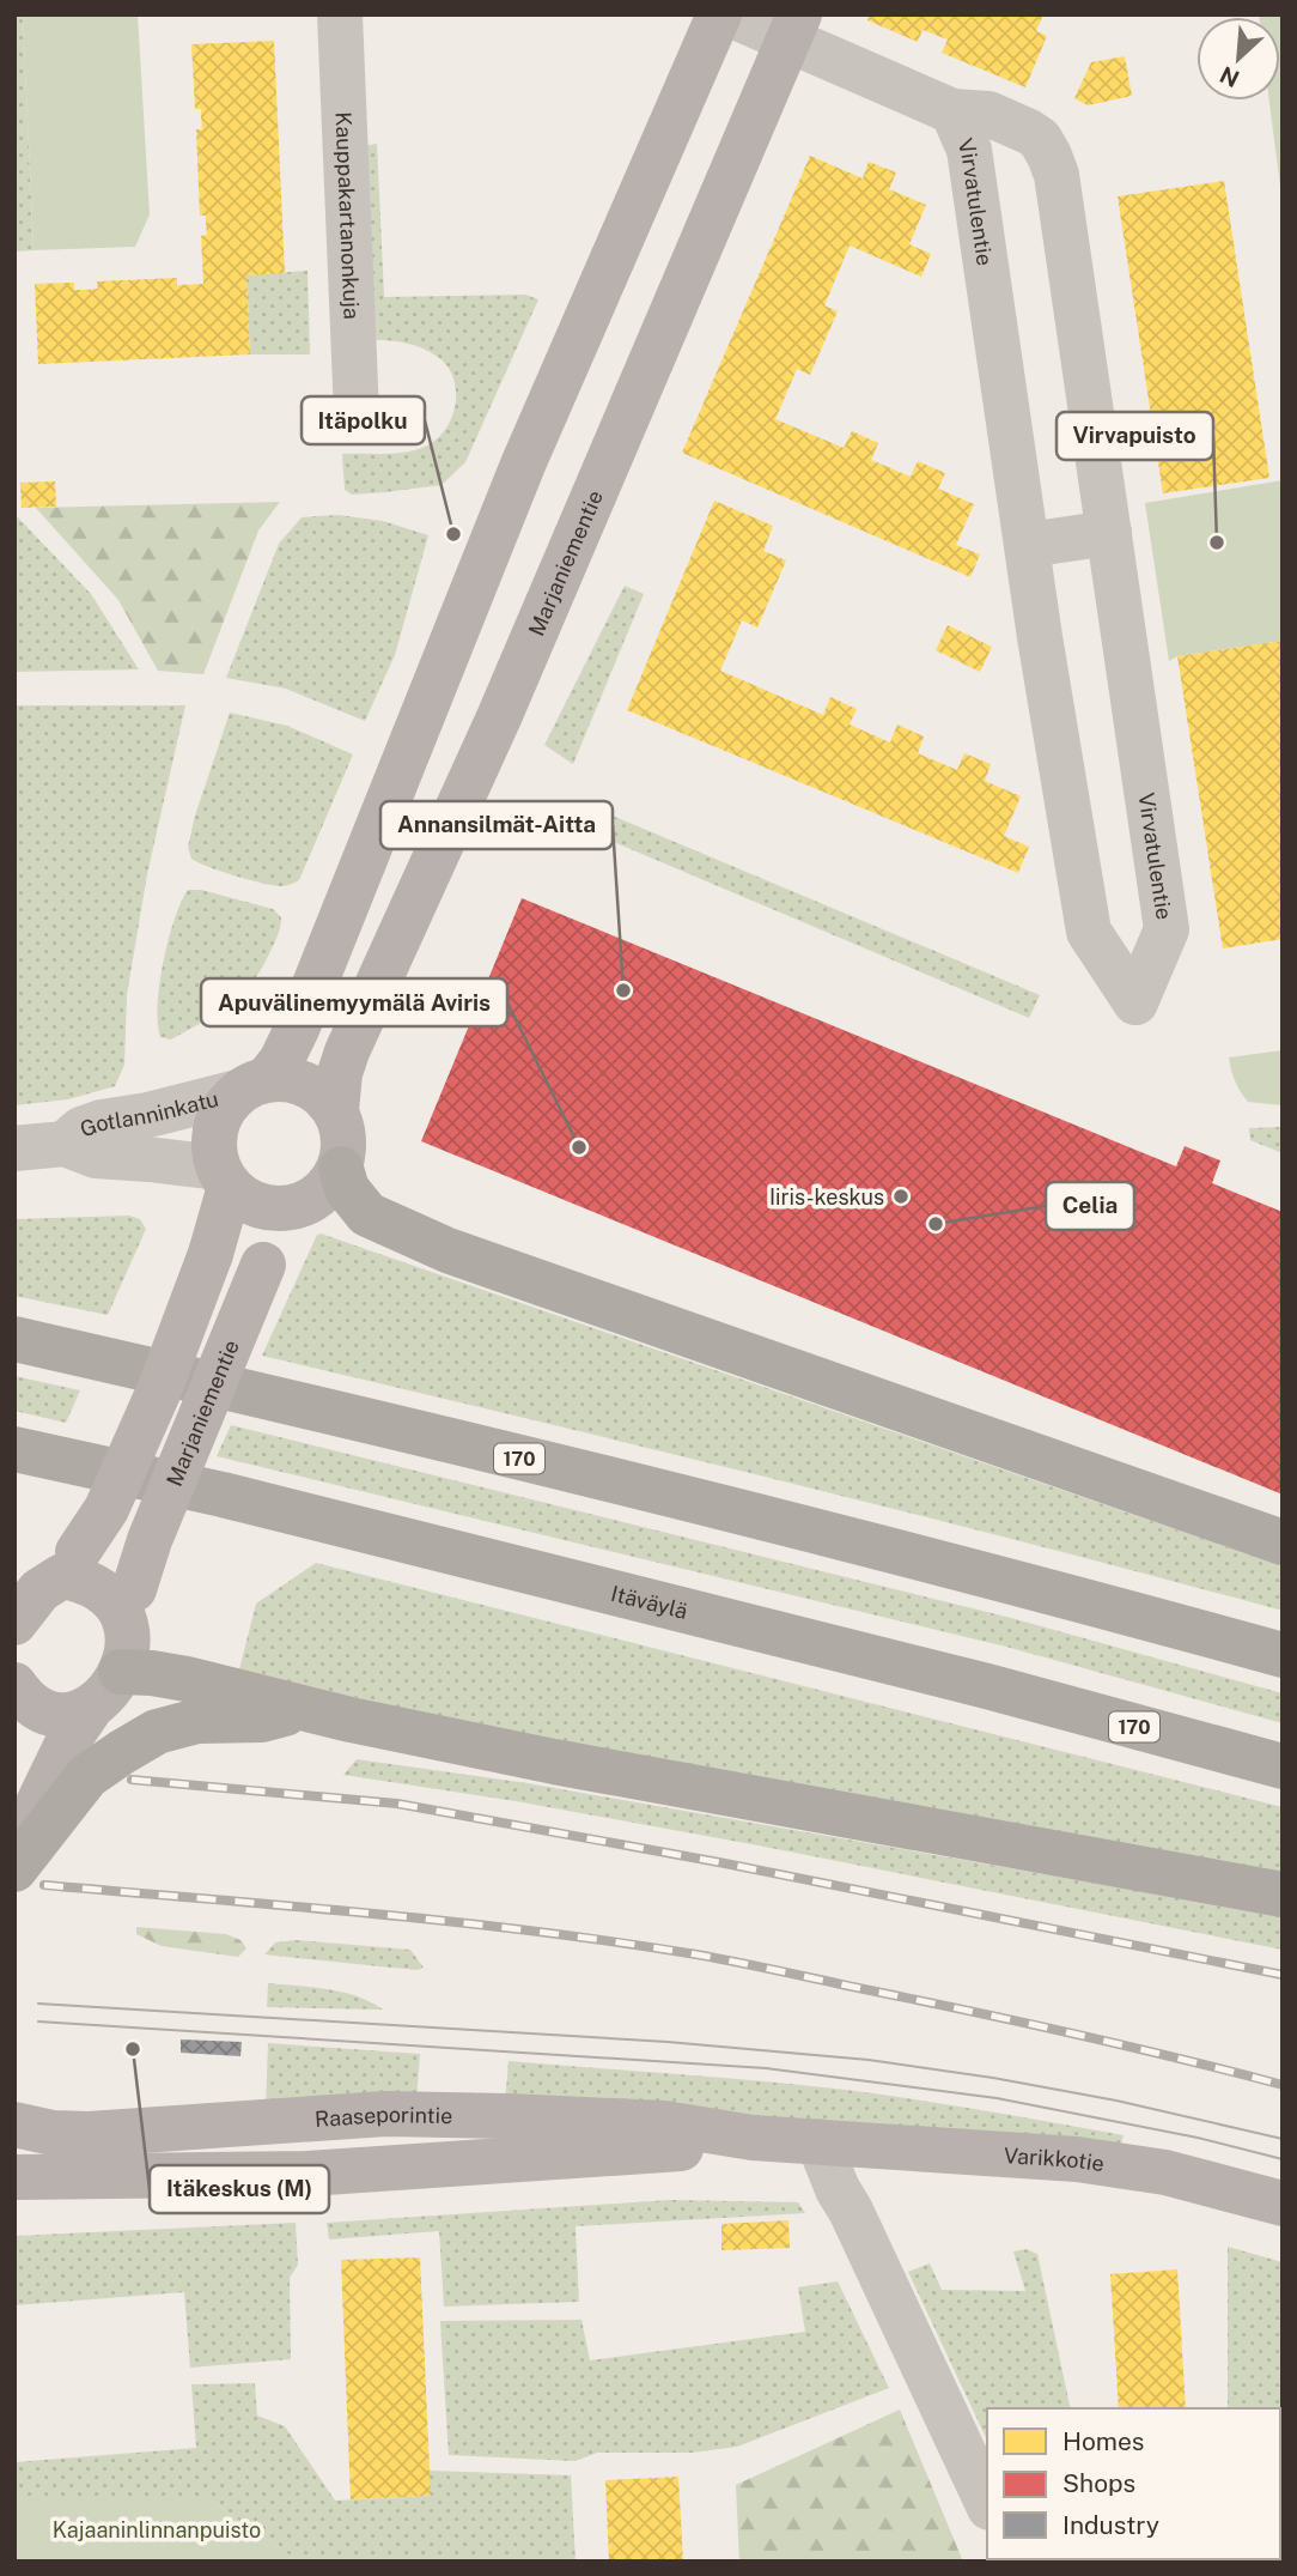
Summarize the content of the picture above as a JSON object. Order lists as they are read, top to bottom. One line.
{"streets":{"highway":["170","Itäväylä"],"main road":["Marjaniementie","Raaseporintie","Varikkotie"],"street":["Virvatulentie","Kauppakartanonkuja","Gotlanninkatu"]},"crossings":[["Virvatulentie","Marjaniementie"],["Marjaniementie","Gotlanninkatu"],["Raaseporintie","Varikkotie"]],"parks":["Kajaaninlinnanpuisto"],"places":["Itäpolku","Virvapuisto","Annansilmät-Aitta","Apuvälinemyymälä Aviris","Iiris-keskus","Celia","Itäkeskus (M)"],"legend":["Homes","Shops","Industry"],"north":"bottom left"}
